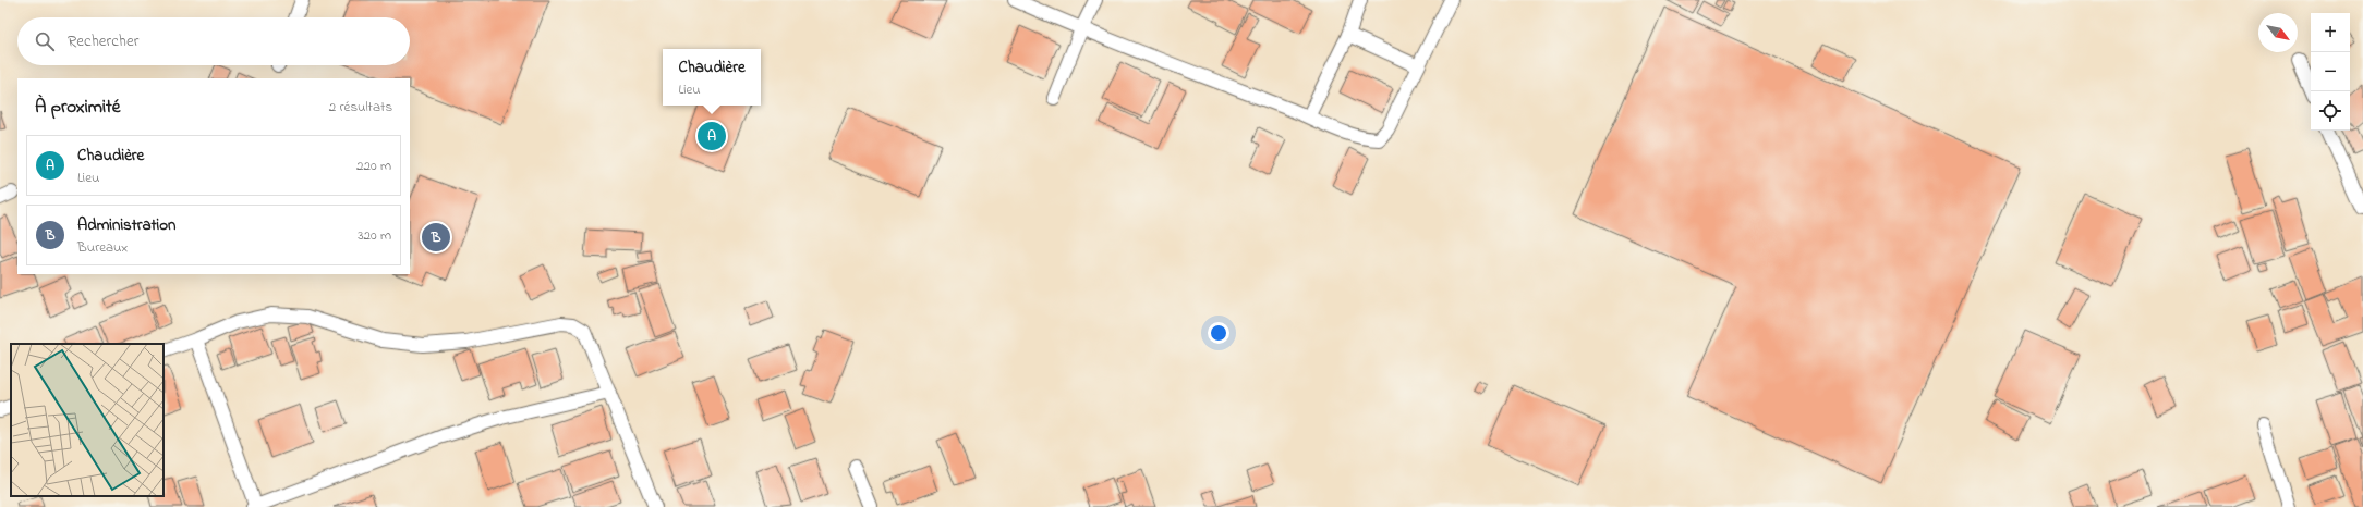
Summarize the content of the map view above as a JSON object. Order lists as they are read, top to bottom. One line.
{"north":"bottom right","page":{"map_buttons":["+","−"],"search":"Rechercher","popup":["Chaudière","Lieu"],"heading":["À proximité","2 résultats"],"pins":["A","B"],"list":[{"mark":"A","name":"Chaudière","note":"Lieu","value":"220 m"},{"mark":"B","name":"Administration","note":"Bureaux","value":"320 m"}]}}
